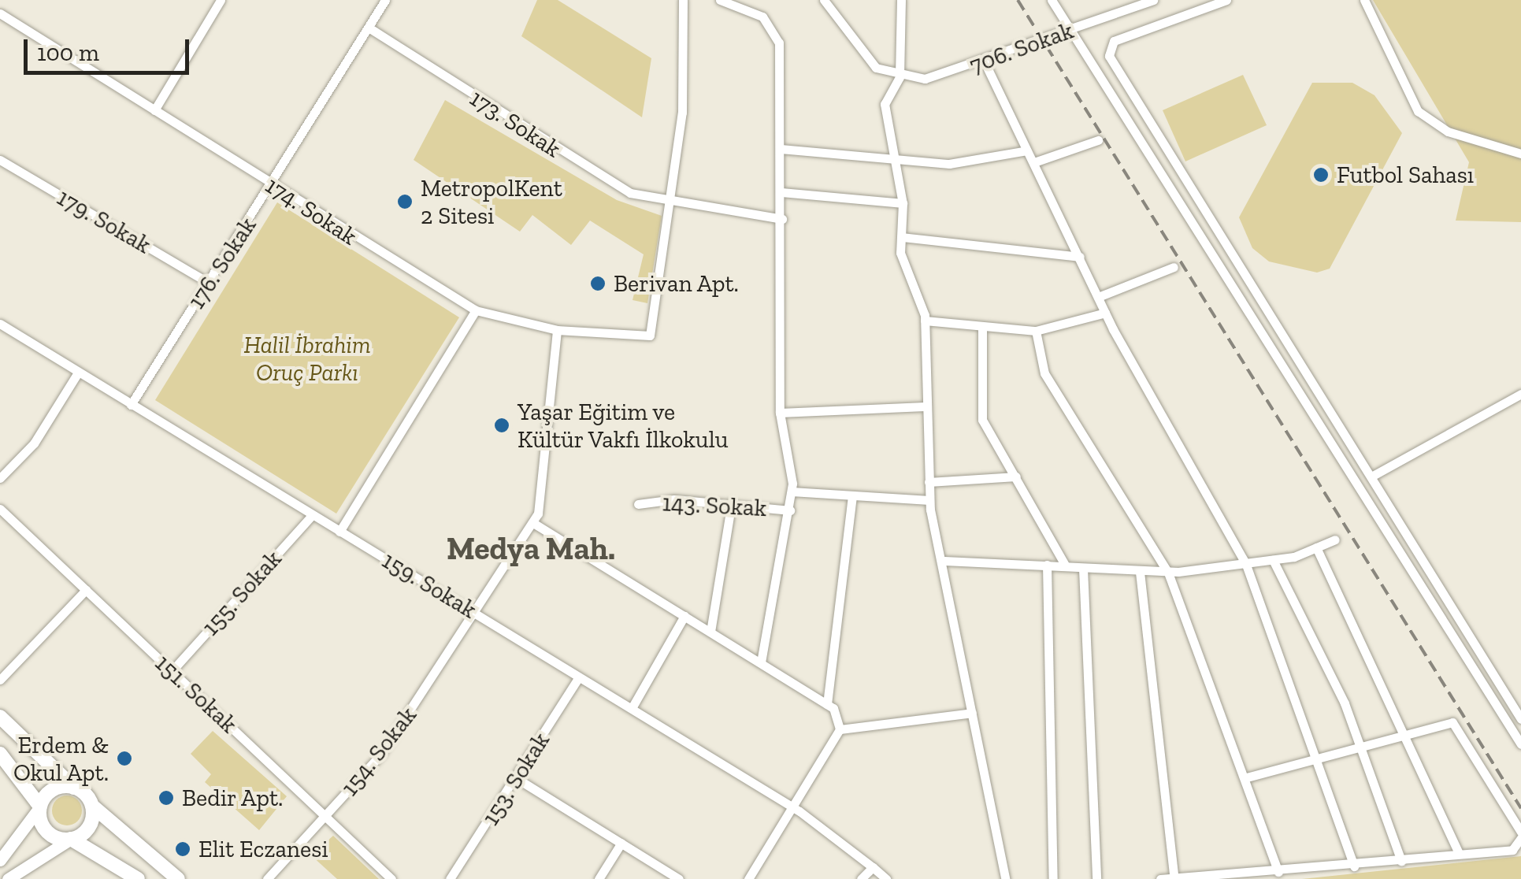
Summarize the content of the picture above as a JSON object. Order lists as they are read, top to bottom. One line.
{"streets":{"street":["706. Sokak","173. Sokak","174. Sokak","179. Sokak","176. Sokak","143. Sokak","159. Sokak","155. Sokak","151. Sokak","154. Sokak","153. Sokak"]},"crossings":[["173. Sokak","174. Sokak"],["173. Sokak","176. Sokak"],["174. Sokak","176. Sokak"],["174. Sokak","154. Sokak"],["179. Sokak","176. Sokak"],["176. Sokak","159. Sokak"],["159. Sokak","155. Sokak"],["159. Sokak","154. Sokak"],["159. Sokak","153. Sokak"],["155. Sokak","151. Sokak"],["151. Sokak","154. Sokak"]],"districts":["Medya Mah."],"parks":["Halil İbrahim Oruç Parkı"],"places":["Futbol Sahası","MetropolKent 2 Sitesi","Berivan Apt.","Yaşar Eğitim ve Kültür Vakfı İlkokulu","Erdem & Okul Apt.","Bedir Apt.","Elit Eczanesi"],"scale_bar":"100 m"}
